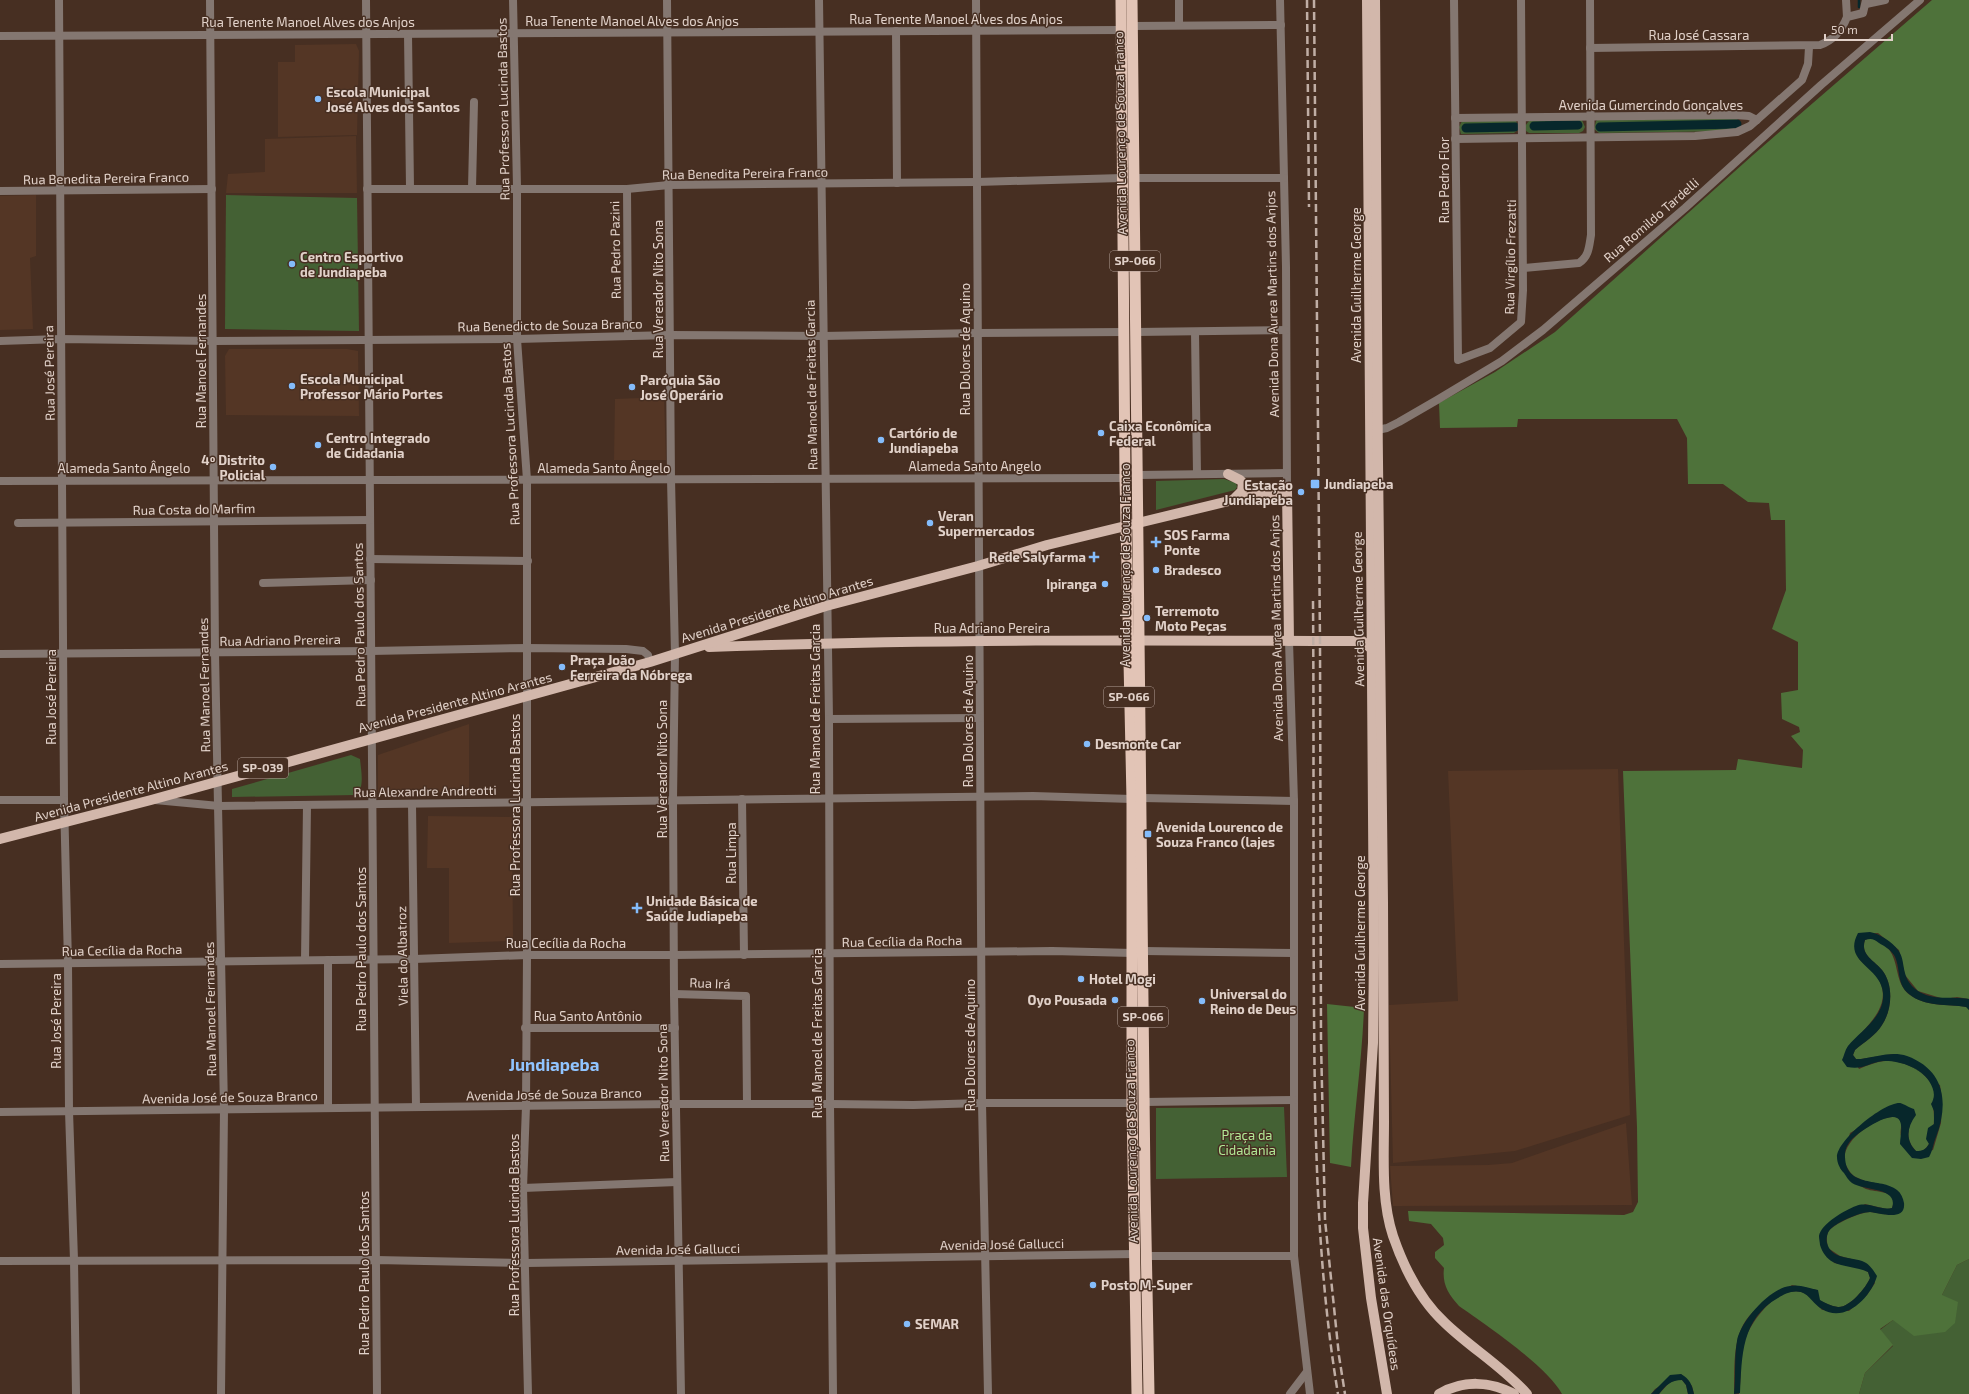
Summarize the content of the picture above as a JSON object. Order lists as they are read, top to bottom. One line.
{"streets":{"highway":["Avenida Lourenço de Souza Franco","SP-066"],"main road":["Avenida Guilherme George","Avenida Dona Aurea Martins dos Anjos","Avenida Presidente Altino Arantes","Rua Adriano Pereira","SP-039","Avenida das Orquídeas"],"street":["Rua Tenente Manoel Alves dos Anjos","Rua José Cassara","Avenida Gumercindo Gonçalves","Rua Professora Lucinda Bastos","Rua Benedita Pereira Franco","Rua Pedro Flor","Rua Romildo Tardelli","Rua Pedro Pazini","Rua Virgílio Frezatti","Rua Vereador Nito Sona","Rua Benedicto de Souza Branco","Rua Dolores de Aquino","Rua Manoel Fernandes","Rua José Pereira","Rua Manoel de Freitas Garcia","Alameda Santo Angelo","Alameda Santo Ângelo","Rua Costa do Marfim","Rua Pedro Paulo dos Santos","Rua Adriano Prereira","Rua Alexandre Andreotti","Rua Limpa","Rua Cecília da Rocha","Viela do Albatroz","Rua Irá","Rua Santo Antônio","Avenida José de Souza Branco","Avenida José Gallucci"]},"crossings":[["Rua Tenente Manoel Alves dos Anjos","Rua Professora Lucinda Bastos"],["Rua Tenente Manoel Alves dos Anjos","Avenida Lourenço de Souza Franco"],["Rua Tenente Manoel Alves dos Anjos","Rua Vereador Nito Sona"],["Rua Tenente Manoel Alves dos Anjos","Rua Dolores de Aquino"],["Rua Tenente Manoel Alves dos Anjos","Rua Manoel Fernandes"],["Rua Tenente Manoel Alves dos Anjos","Rua José Pereira"],["Rua Tenente Manoel Alves dos Anjos","Rua Manoel de Freitas Garcia"],["Rua Tenente Manoel Alves dos Anjos","Rua Pedro Paulo dos Santos"],["Avenida Gumercindo Gonçalves","Rua Pedro Flor"],["Avenida Gumercindo Gonçalves","Rua Virgílio Frezatti"],["Rua Professora Lucinda Bastos","Rua Benedita Pereira Franco"],["Rua Professora Lucinda Bastos","Rua Benedicto de Souza Branco"],["Rua Professora Lucinda Bastos","Alameda Santo Ângelo"],["Rua Professora Lucinda Bastos","Avenida Presidente Altino Arantes"],["Rua Professora Lucinda Bastos","Rua Adriano Prereira"],["Rua Professora Lucinda Bastos","Rua Alexandre Andreotti"],["Rua Professora Lucinda Bastos","Rua Cecília da Rocha"],["Rua Professora Lucinda Bastos","Rua Santo Antônio"],["Rua Professora Lucinda Bastos","Avenida José de Souza Branco"],["Rua Professora Lucinda Bastos","Avenida José Gallucci"],["Avenida Lourenço de Souza Franco","Rua Benedita Pereira Franco"],["Avenida Lourenço de Souza Franco","Rua Benedicto de Souza Branco"],["Avenida Lourenço de Souza Franco","Alameda Santo Angelo"],["Avenida Lourenço de Souza Franco","Avenida Presidente Altino Arantes"],["Avenida Lourenço de Souza Franco","Rua Adriano Pereira"],["Avenida Lourenço de Souza Franco","Rua Alexandre Andreotti"],["Avenida Lourenço de Souza Franco","Rua Cecília da Rocha"],["Avenida Lourenço de Souza Franco","Avenida José de Souza Branco"],["Avenida Lourenço de Souza Franco","Avenida José Gallucci"],["Rua Benedita Pereira Franco","Rua Pedro Pazini"],["Rua Benedita Pereira Franco","Rua Vereador Nito Sona"],["Rua Benedita Pereira Franco","Rua Dolores de Aquino"],["Rua Benedita Pereira Franco","Rua Manoel Fernandes"],["Rua Benedita Pereira Franco","Rua José Pereira"],["Rua Benedita Pereira Franco","Rua Manoel de Freitas Garcia"],["Rua Benedita Pereira Franco","Rua Pedro Paulo dos Santos"],["Rua Pedro Flor","Rua Virgílio Frezatti"],["Rua Romildo Tardelli","Avenida Guilherme George"],["Rua Pedro Pazini","Rua Benedicto de Souza Branco"],["Avenida Guilherme George","Avenida das Orquídeas"],["Rua Vereador Nito Sona","Rua Benedicto de Souza Branco"],["Rua Vereador Nito Sona","Alameda Santo Ângelo"],["Rua Vereador Nito Sona","Avenida Presidente Altino Arantes"],["Rua Vereador Nito Sona","Rua Alexandre Andreotti"],["Rua Vereador Nito Sona","Rua Cecília da Rocha"],["Rua Vereador Nito Sona","Rua Irá"],["Rua Vereador Nito Sona","Rua Santo Antônio"],["Rua Vereador Nito Sona","Avenida José de Souza Branco"],["Rua Vereador Nito Sona","Avenida José Gallucci"],["Avenida Dona Aurea Martins dos Anjos","Avenida Presidente Altino Arantes"],["Avenida Dona Aurea Martins dos Anjos","Rua Adriano Pereira"],["Avenida Dona Aurea Martins dos Anjos","Rua Alexandre Andreotti"],["Avenida Dona Aurea Martins dos Anjos","Rua Cecília da Rocha"],["Rua Benedicto de Souza Branco","Rua Dolores de Aquino"],["Rua Benedicto de Souza Branco","Rua Manoel Fernandes"],["Rua Benedicto de Souza Branco","Rua José Pereira"],["Rua Benedicto de Souza Branco","Rua Manoel de Freitas Garcia"],["Rua Benedicto de Souza Branco","Rua Pedro Paulo dos Santos"],["Rua Dolores de Aquino","Alameda Santo Angelo"],["Rua Dolores de Aquino","Avenida Presidente Altino Arantes"],["Rua Dolores de Aquino","Rua Adriano Pereira"],["Rua Dolores de Aquino","Rua Alexandre Andreotti"],["Rua Dolores de Aquino","Rua Cecília da Rocha"],["Rua Dolores de Aquino","Avenida José de Souza Branco"],["Rua Dolores de Aquino","Avenida José Gallucci"],["Rua Manoel Fernandes","Alameda Santo Ângelo"],["Rua Manoel Fernandes","Rua Costa do Marfim"],["Rua Manoel Fernandes","Avenida Presidente Altino Arantes"],["Rua Manoel Fernandes","Rua Adriano Prereira"],["Rua Manoel Fernandes","Rua Alexandre Andreotti"],["Rua Manoel Fernandes","Rua Cecília da Rocha"],["Rua Manoel Fernandes","Avenida José de Souza Branco"],["Rua Manoel Fernandes","Avenida José Gallucci"],["Rua José Pereira","Alameda Santo Ângelo"],["Rua José Pereira","Rua Costa do Marfim"],["Rua José Pereira","Avenida Presidente Altino Arantes"],["Rua José Pereira","Rua Adriano Prereira"],["Rua José Pereira","Rua Cecília da Rocha"],["Rua José Pereira","Avenida José de Souza Branco"],["Rua José Pereira","Avenida José Gallucci"],["Rua Manoel de Freitas Garcia","Alameda Santo Angelo"],["Rua Manoel de Freitas Garcia","Alameda Santo Ângelo"],["Rua Manoel de Freitas Garcia","Avenida Presidente Altino Arantes"],["Rua Manoel de Freitas Garcia","Rua Adriano Pereira"],["Rua Manoel de Freitas Garcia","Rua Alexandre Andreotti"],["Rua Manoel de Freitas Garcia","Rua Cecília da Rocha"],["Rua Manoel de Freitas Garcia","Avenida José de Souza Branco"],["Rua Manoel de Freitas Garcia","Avenida José Gallucci"],["Alameda Santo Angelo","Alameda Santo Ângelo"],["Alameda Santo Ângelo","Rua Pedro Paulo dos Santos"],["Rua Costa do Marfim","Rua Pedro Paulo dos Santos"],["Avenida Presidente Altino Arantes","Rua Pedro Paulo dos Santos"],["Avenida Presidente Altino Arantes","Rua Adriano Pereira"],["Avenida Presidente Altino Arantes","Rua Adriano Prereira"],["Avenida Presidente Altino Arantes","Rua Alexandre Andreotti"],["Rua Pedro Paulo dos Santos","Rua Adriano Prereira"],["Rua Pedro Paulo dos Santos","Rua Alexandre Andreotti"],["Rua Pedro Paulo dos Santos","Rua Cecília da Rocha"],["Rua Pedro Paulo dos Santos","Avenida José de Souza Branco"],["Rua Pedro Paulo dos Santos","Avenida José Gallucci"],["Rua Alexandre Andreotti","Rua Limpa"],["Rua Alexandre Andreotti","Viela do Albatroz"],["Rua Limpa","Rua Cecília da Rocha"],["Rua Cecília da Rocha","Viela do Albatroz"],["Viela do Albatroz","Avenida José de Souza Branco"],["Rua Irá","Avenida José de Souza Branco"]],"districts":["Jundiapeba"],"parks":["Praça da Cidadania"],"places":{"other":["Escola Municipal José Alves dos Santos","Centro Esportivo de Jundiapeba","Escola Municipal Professor Mário Portes","Paróquia São José Operário","Caixa Econômica Federal","Cartório de Jundiapeba","Centro Integrado de Cidadania","4º Distrito Policial","Estação Jundiapeba","Veran Supermercados","Bradesco","Ipiranga","Terremoto Moto Peças","Praça João Ferreira da Nóbrega","Desmonte Car","Hotel Mogi","Oyo Pousada","Universal do Reino de Deus","Posto M-Super","SEMAR"],"transit":["Jundiapeba","Avenida Lourenco de Souza Franco (lajes"],"health":["SOS Farma Ponte","Rede Salyfarma","Unidade Básica de Saúde Judiapeba"]},"scale_bar":"50 m"}
